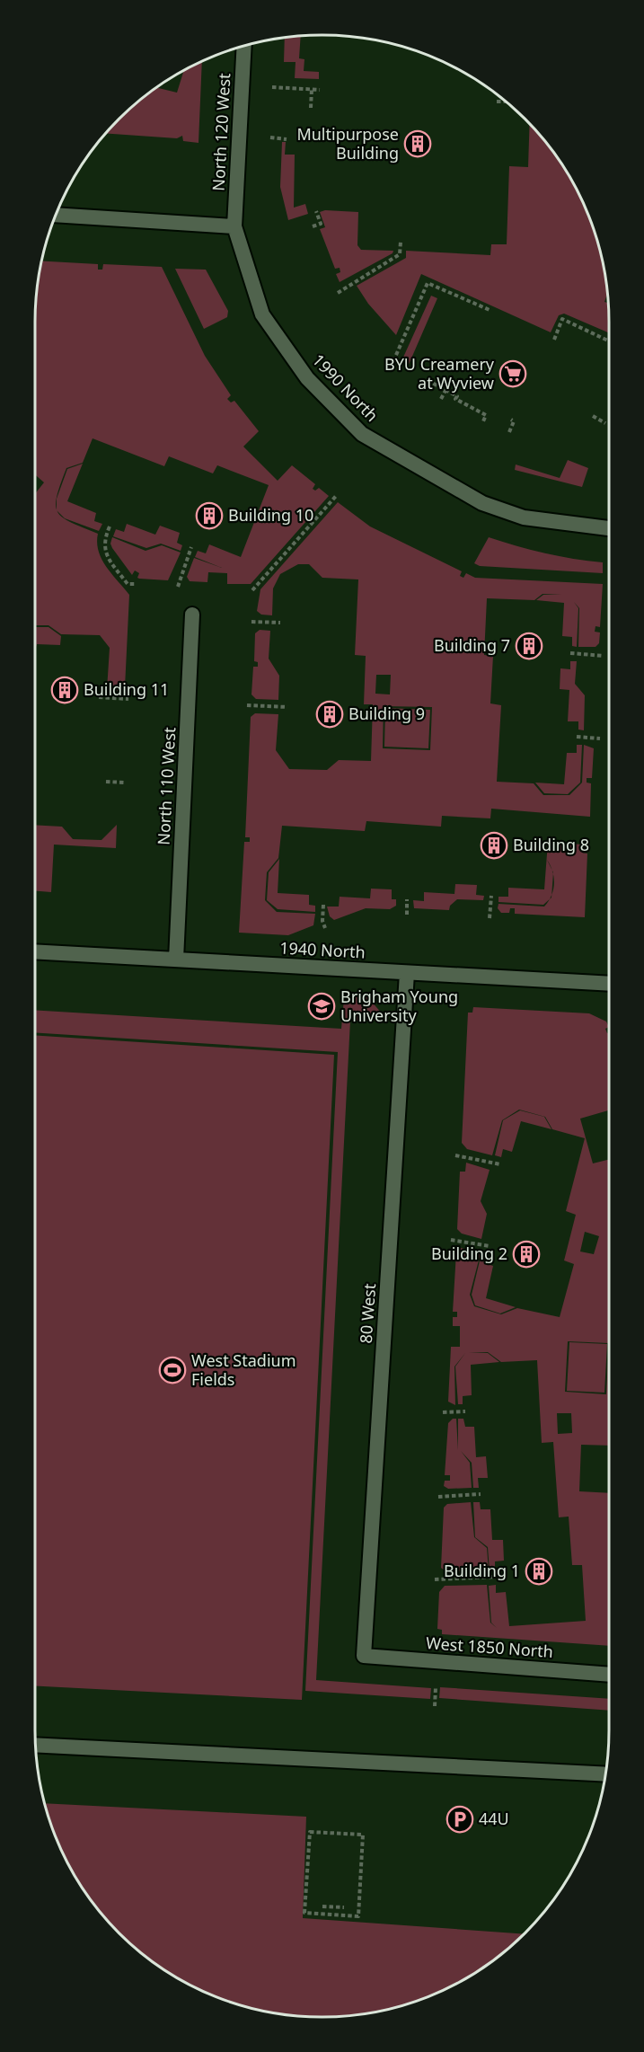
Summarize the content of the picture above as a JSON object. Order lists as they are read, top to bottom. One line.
{"streets":{"street":["North 120 West","1990 North","North 110 West","1940 North","80 West","West 1850 North"]},"crossings":[["North 120 West","1990 North"],["North 110 West","1940 North"],["1940 North","80 West"],["80 West","West 1850 North"]],"places":{"building":["Multipurpose Building","Building 10","Building 7","Building 11","Building 9","Building 8","Building 2","Building 1"],"supermarket":["BYU Creamery at Wyview"],"school or university":["Brigham Young University"],"sports":["West Stadium Fields"],"parking":["44U"]}}
